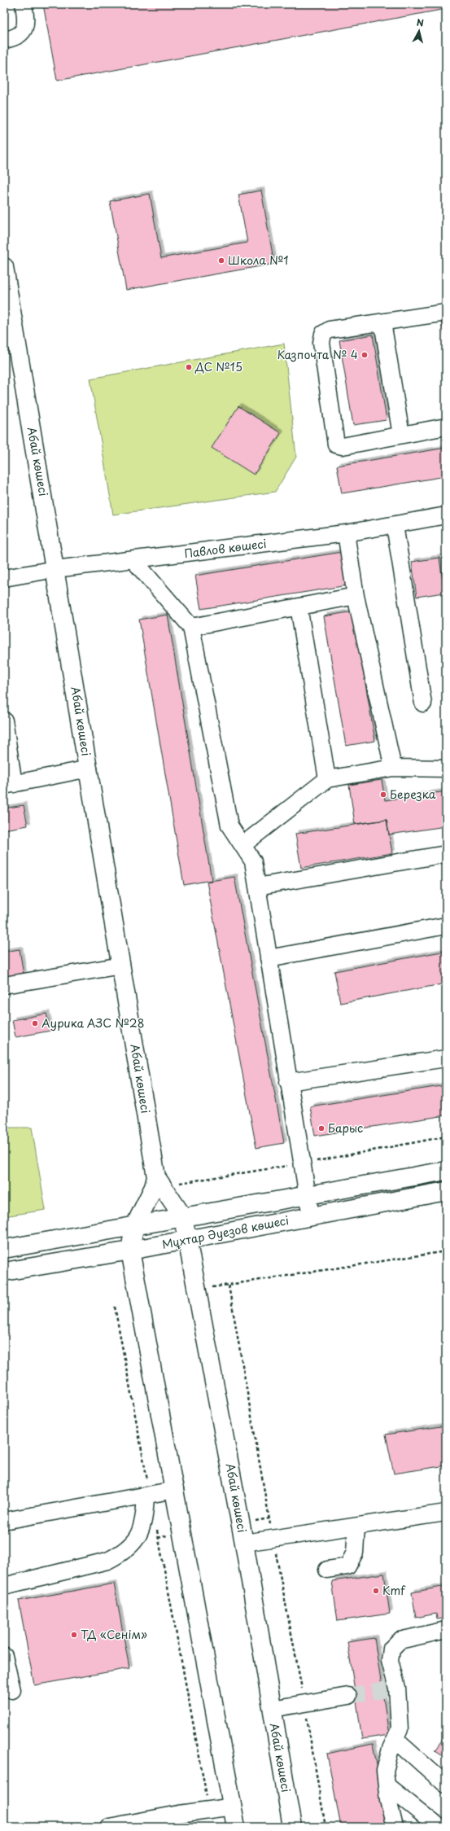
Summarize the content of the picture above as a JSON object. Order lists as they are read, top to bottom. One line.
{"streets":{"main road":["Абай көшесі","Мұхтар Әуезов көшесі"],"street":["Павлов көшесі"]},"crossings":[["Абай көшесі","Павлов көшесі"],["Абай көшесі","Мұхтар Әуезов көшесі"]],"places":["Школа №1","Казпочта № 4","ДС №15","Березка","Аурика АЗС №28","Барыс","Kmf","ТД «Сенім»"],"north":"top"}
